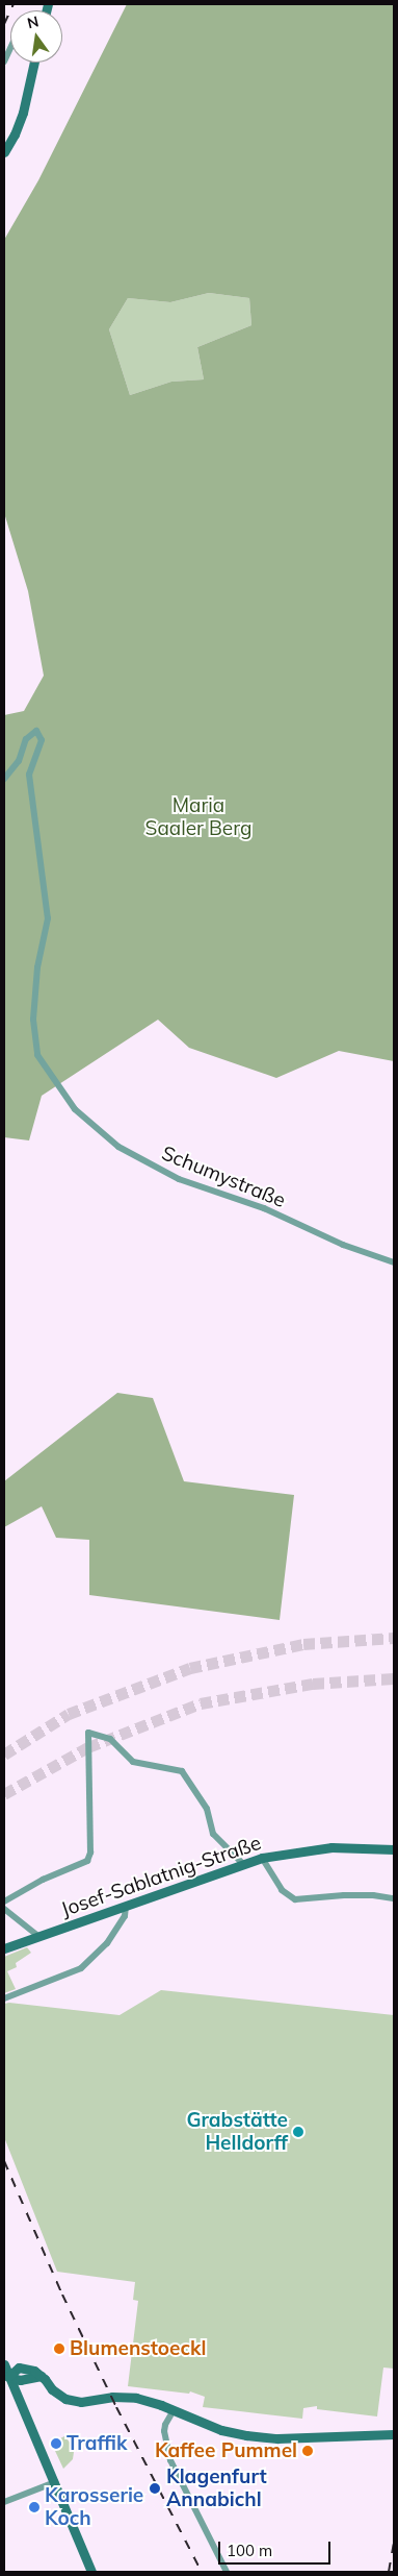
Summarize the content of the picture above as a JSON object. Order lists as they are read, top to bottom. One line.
{"streets":{"main road":["Josef-Sablatnig-Straße"],"street":["Schumystraße"]},"parks":["Maria Saaler Berg"],"places":["Grabstätte Helldorff","Blumenstoeckl","Traffik","Kaffee Pummel","Klagenfurt Annabichl","Karosserie Koch"],"scale_bar":"100 m","north":"top"}
